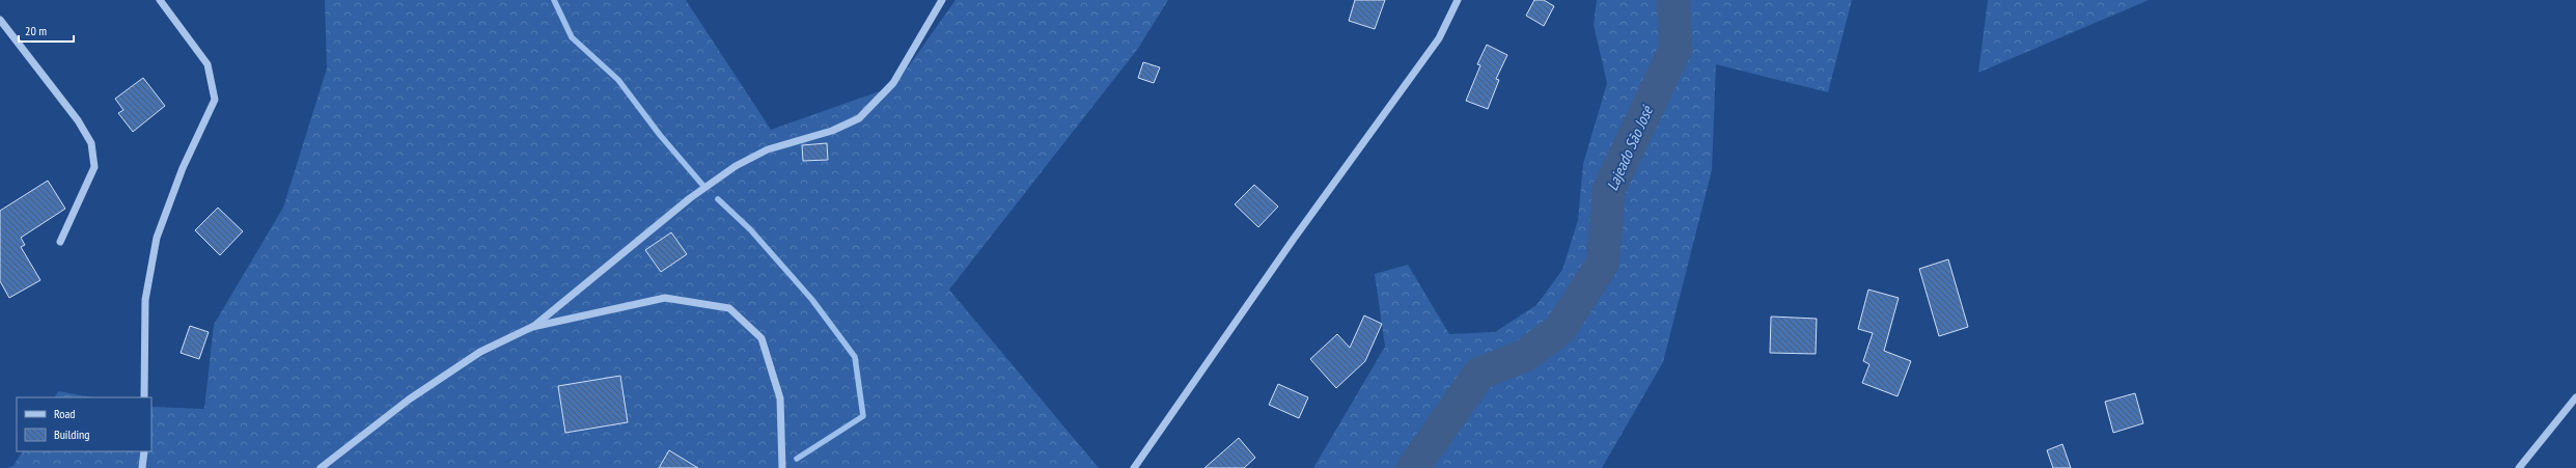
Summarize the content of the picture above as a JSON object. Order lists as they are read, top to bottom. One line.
{"water":["Lajeado São José"],"legend":["Road","Building"],"scale_bar":"20 m"}
